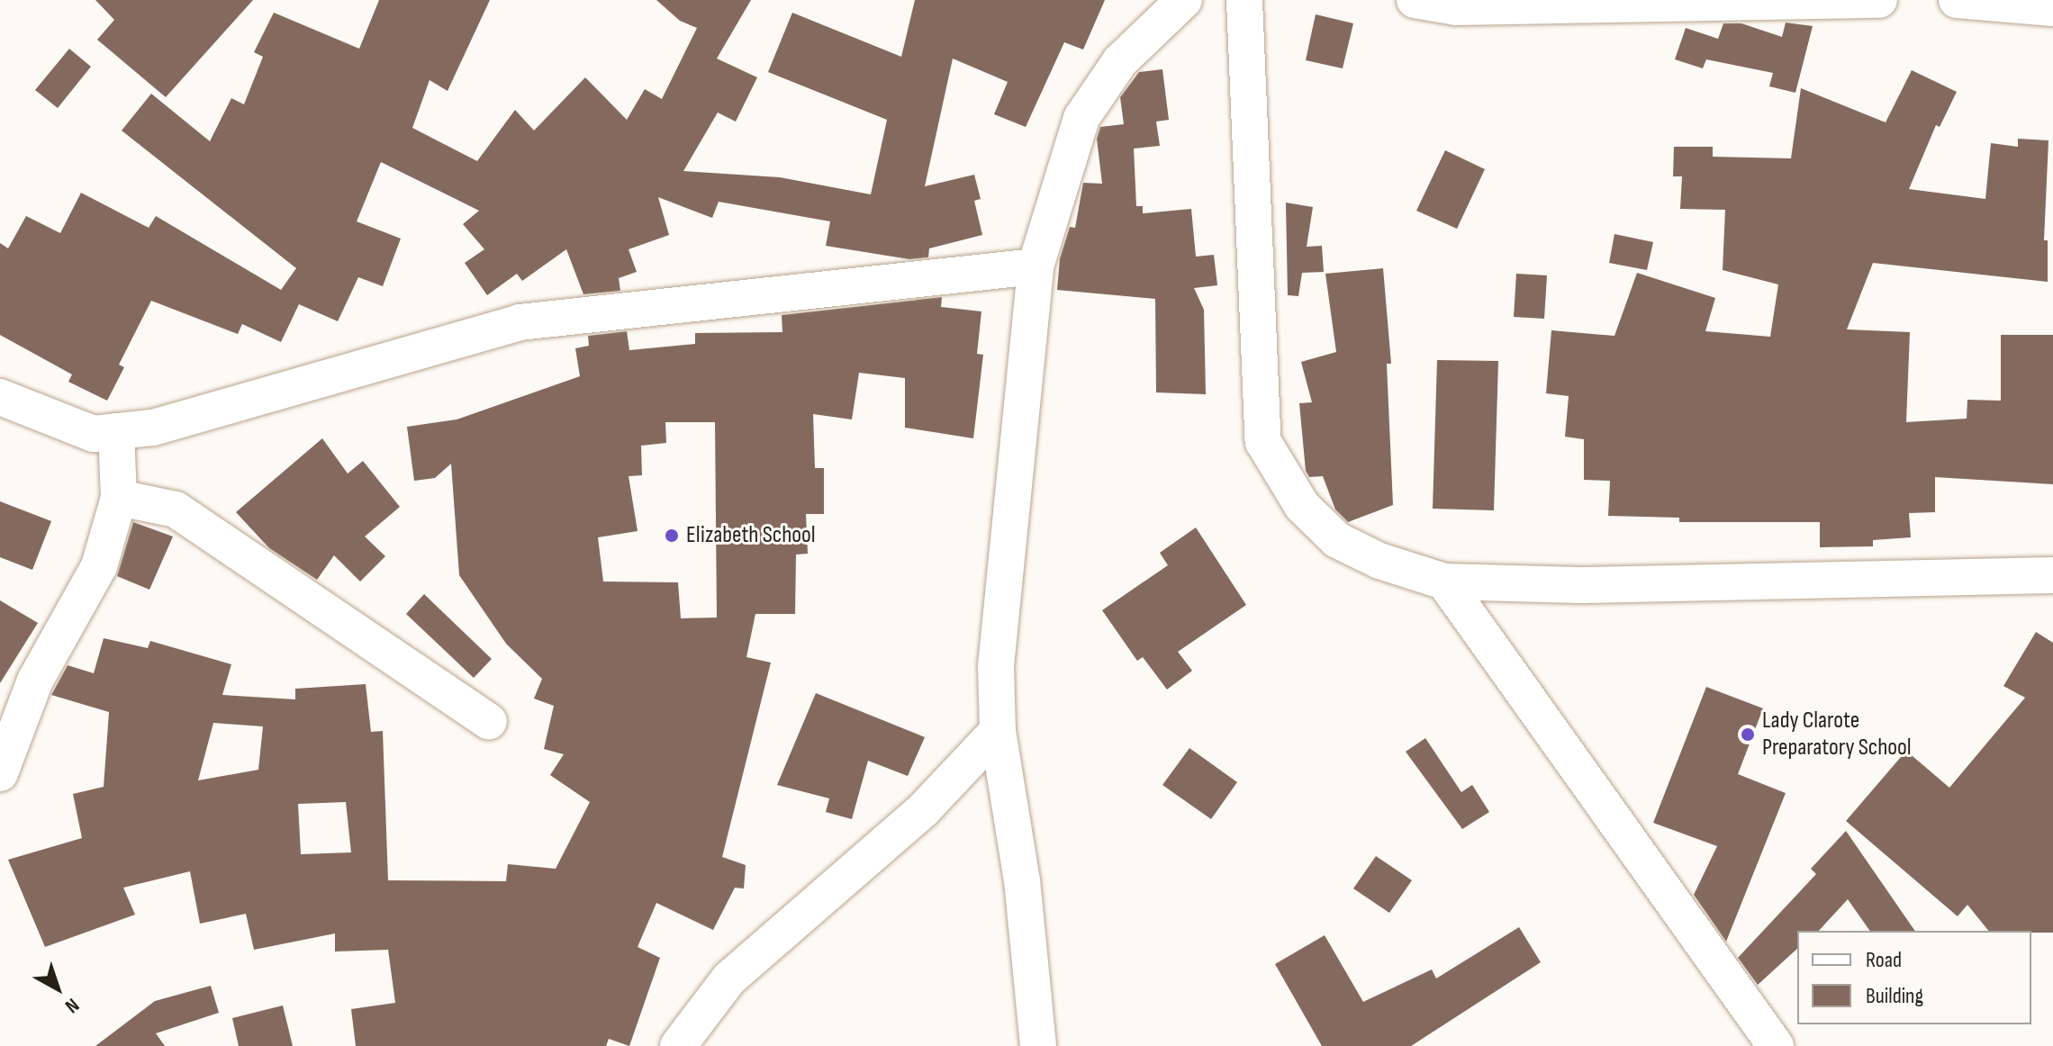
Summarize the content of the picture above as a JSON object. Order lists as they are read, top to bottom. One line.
{"places":["Elizabeth School","Lady Clarote Preparatory School"],"legend":["Road","Building"],"north":"bottom right"}
